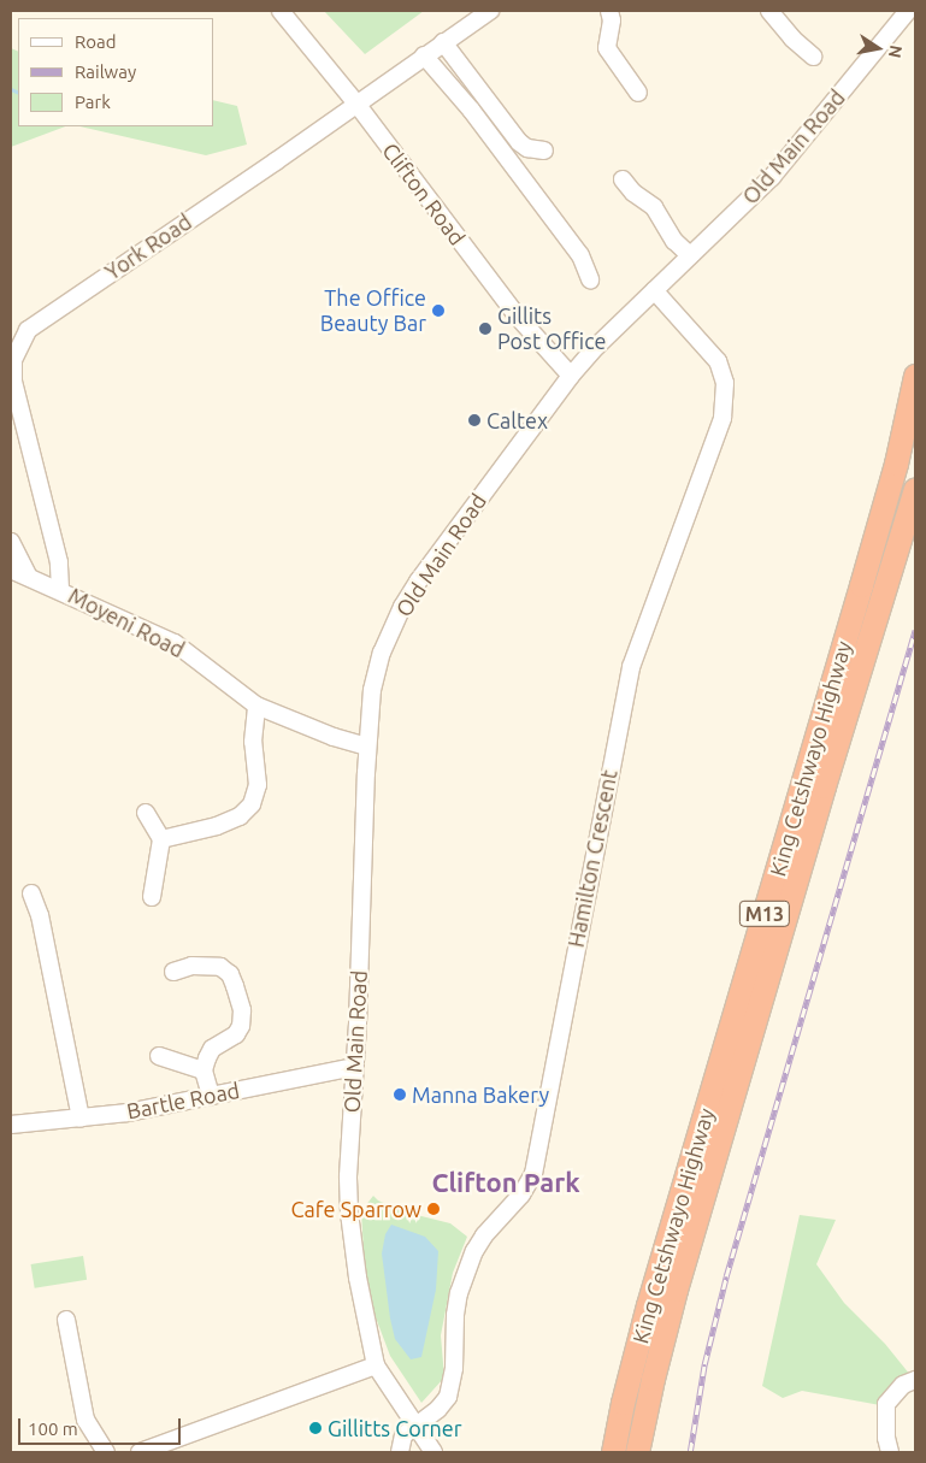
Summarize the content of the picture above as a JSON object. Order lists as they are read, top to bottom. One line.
{"streets":{"highway":["King Cetshwayo Highway","M13"],"street":["Old Main Road","Clifton Road","York Road","Moyeni Road","Hamilton Crescent","Bartle Road"]},"crossings":[["Old Main Road","Clifton Road"],["Old Main Road","Moyeni Road"],["Old Main Road","Hamilton Crescent"],["Old Main Road","Bartle Road"],["Clifton Road","York Road"],["York Road","Moyeni Road"]],"districts":["Clifton Park"],"places":["The Office Beauty Bar","Gillits Post Office","Caltex","Manna Bakery","Cafe Sparrow","Gillitts Corner"],"legend":["Road","Railway","Park"],"scale_bar":"100 m","north":"right"}
